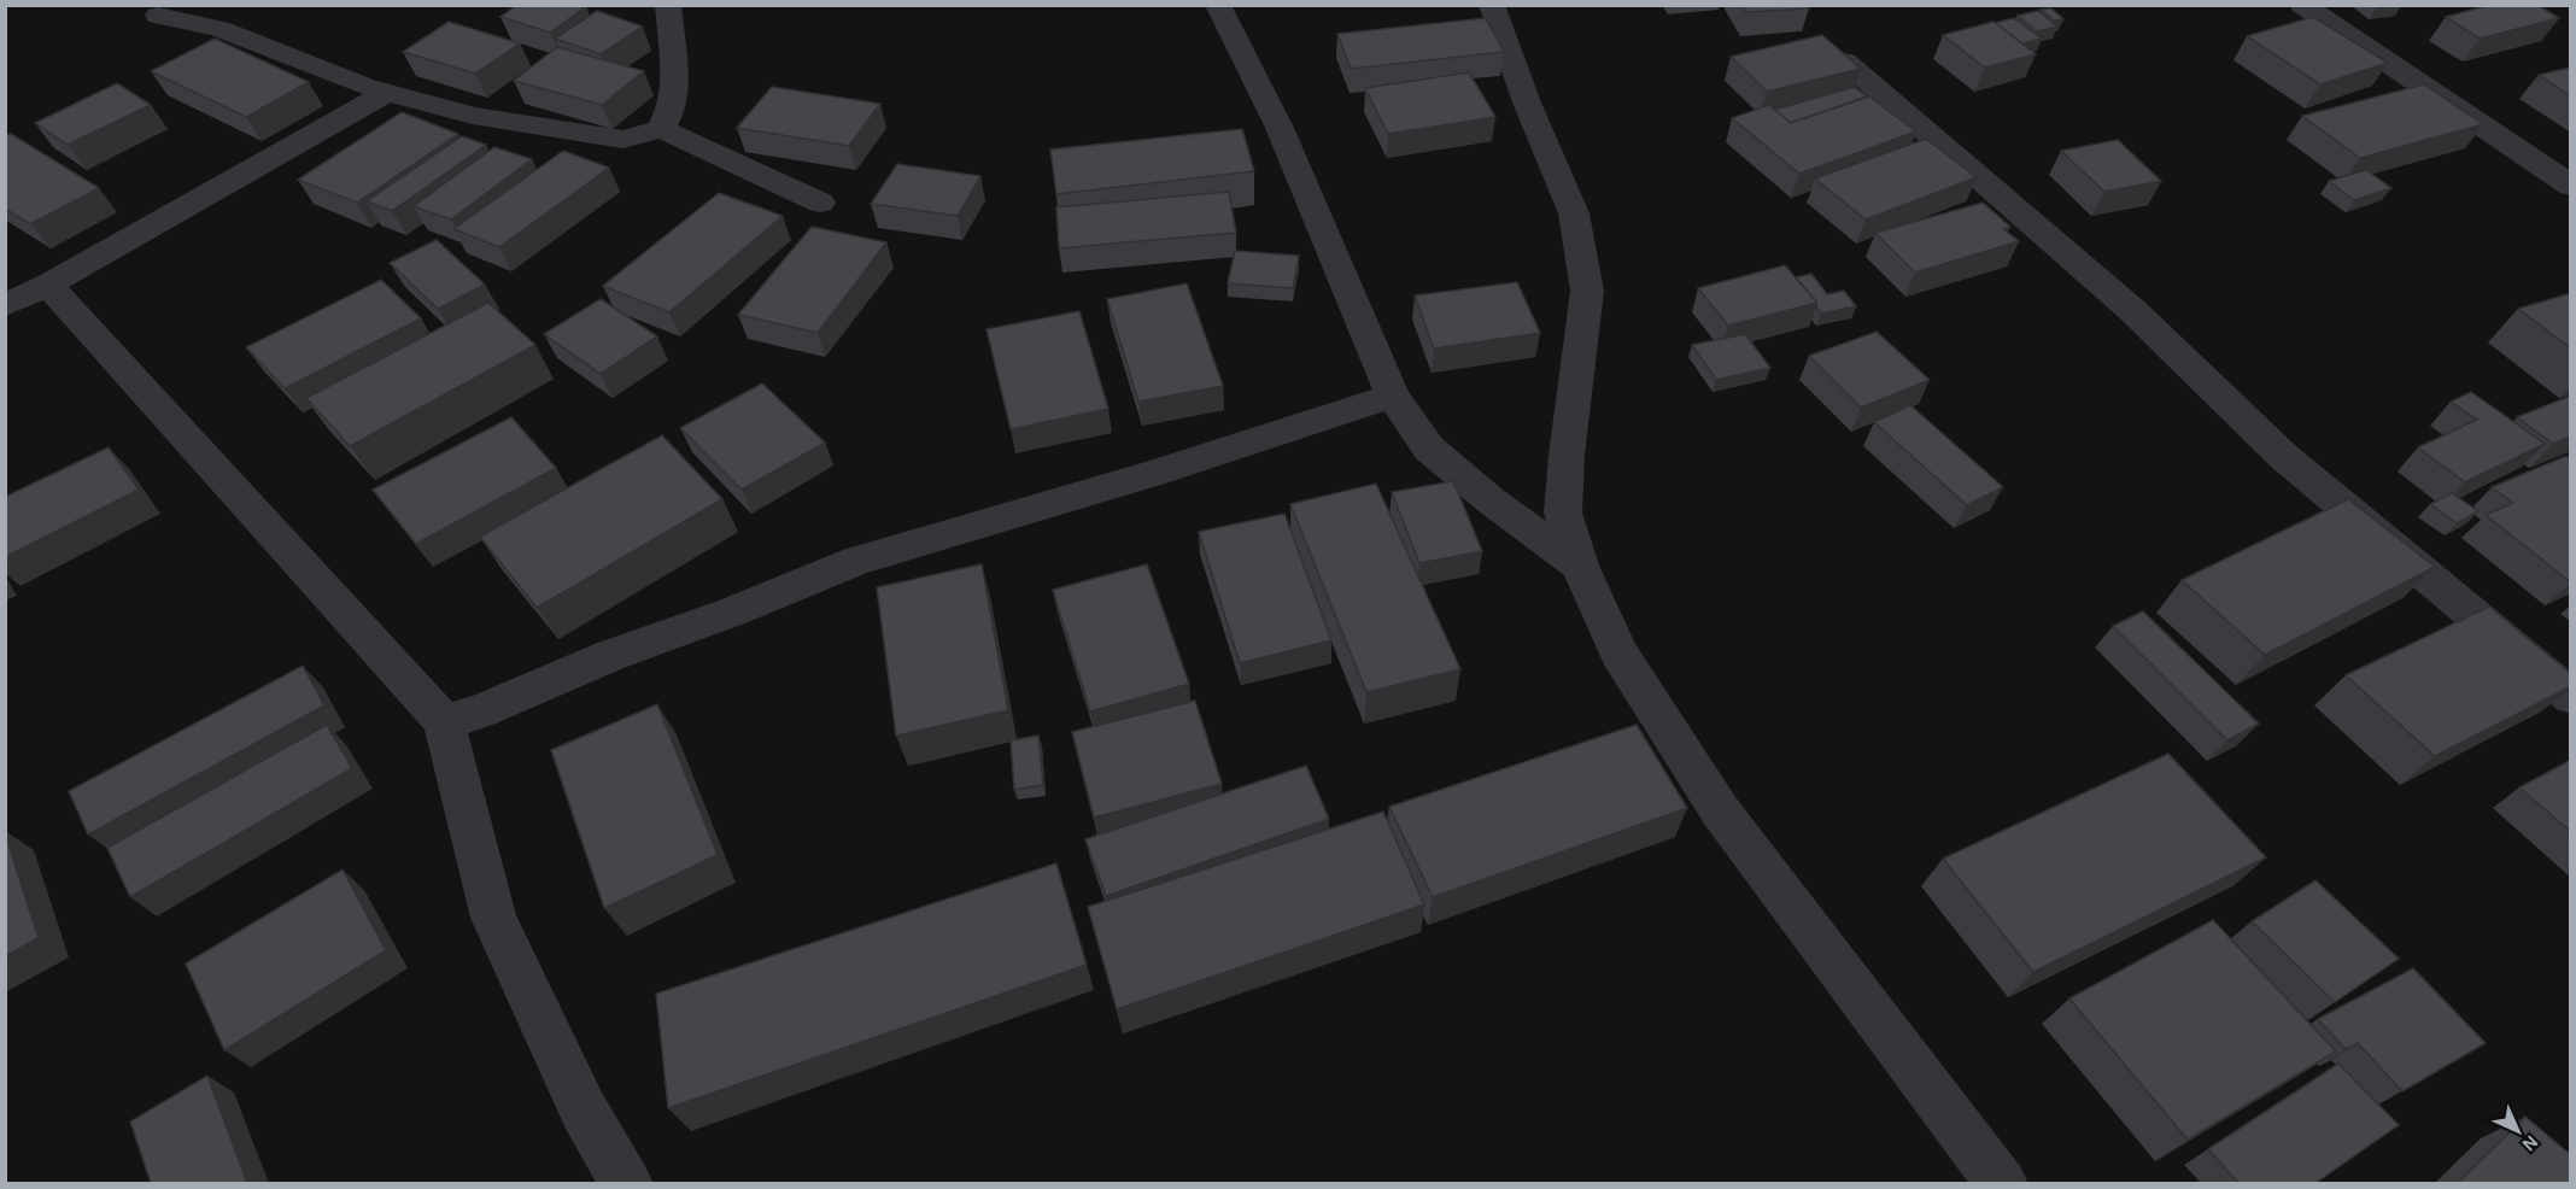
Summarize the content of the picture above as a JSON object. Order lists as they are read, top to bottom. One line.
{"north":"bottom right"}
